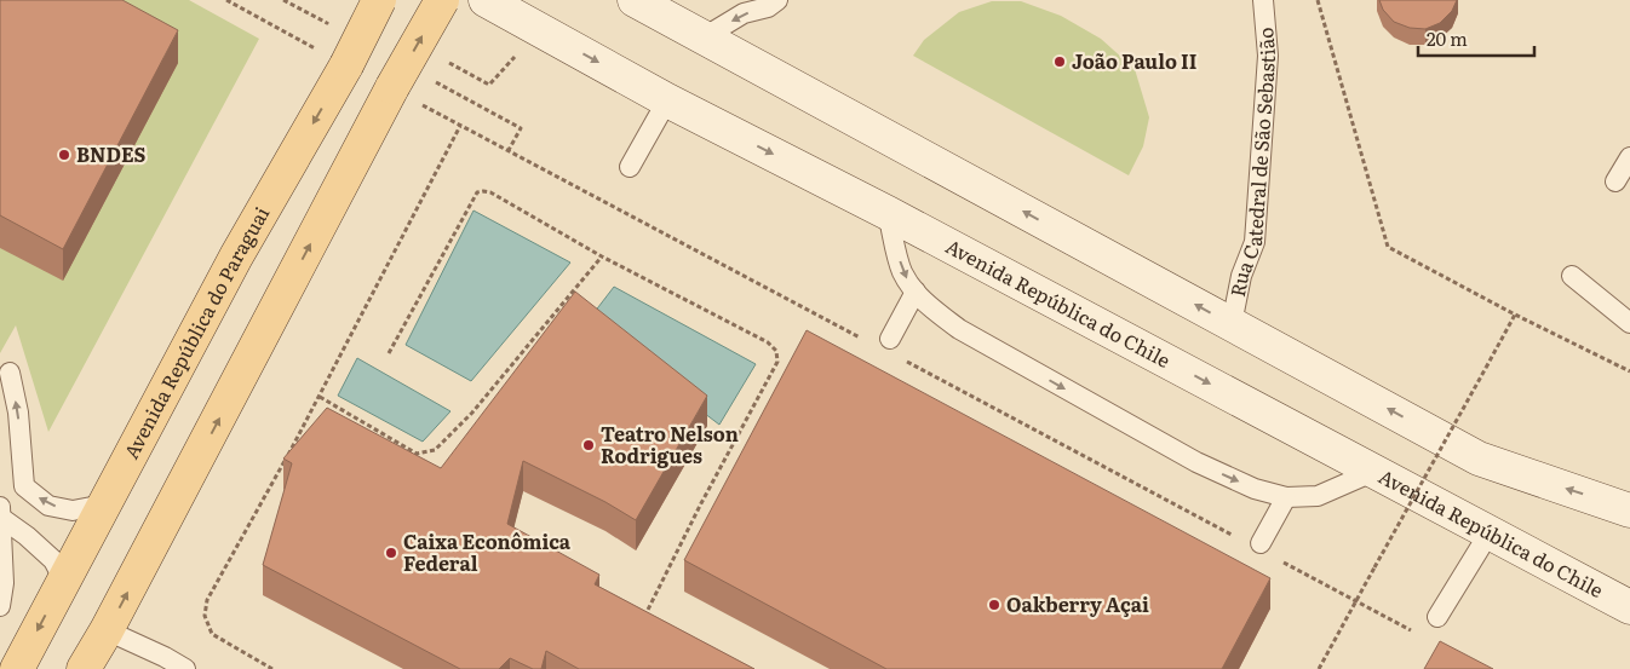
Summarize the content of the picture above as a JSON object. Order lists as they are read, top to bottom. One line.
{"streets":{"main road":["Avenida República do Chile","Avenida República do Paraguai"],"lane":["Rua Catedral de São Sebastião"]},"places":["João Paulo II","BNDES","Teatro Nelson Rodrigues","Caixa Econômica Federal","Oakberry Açai"],"scale_bar":"20 m"}
